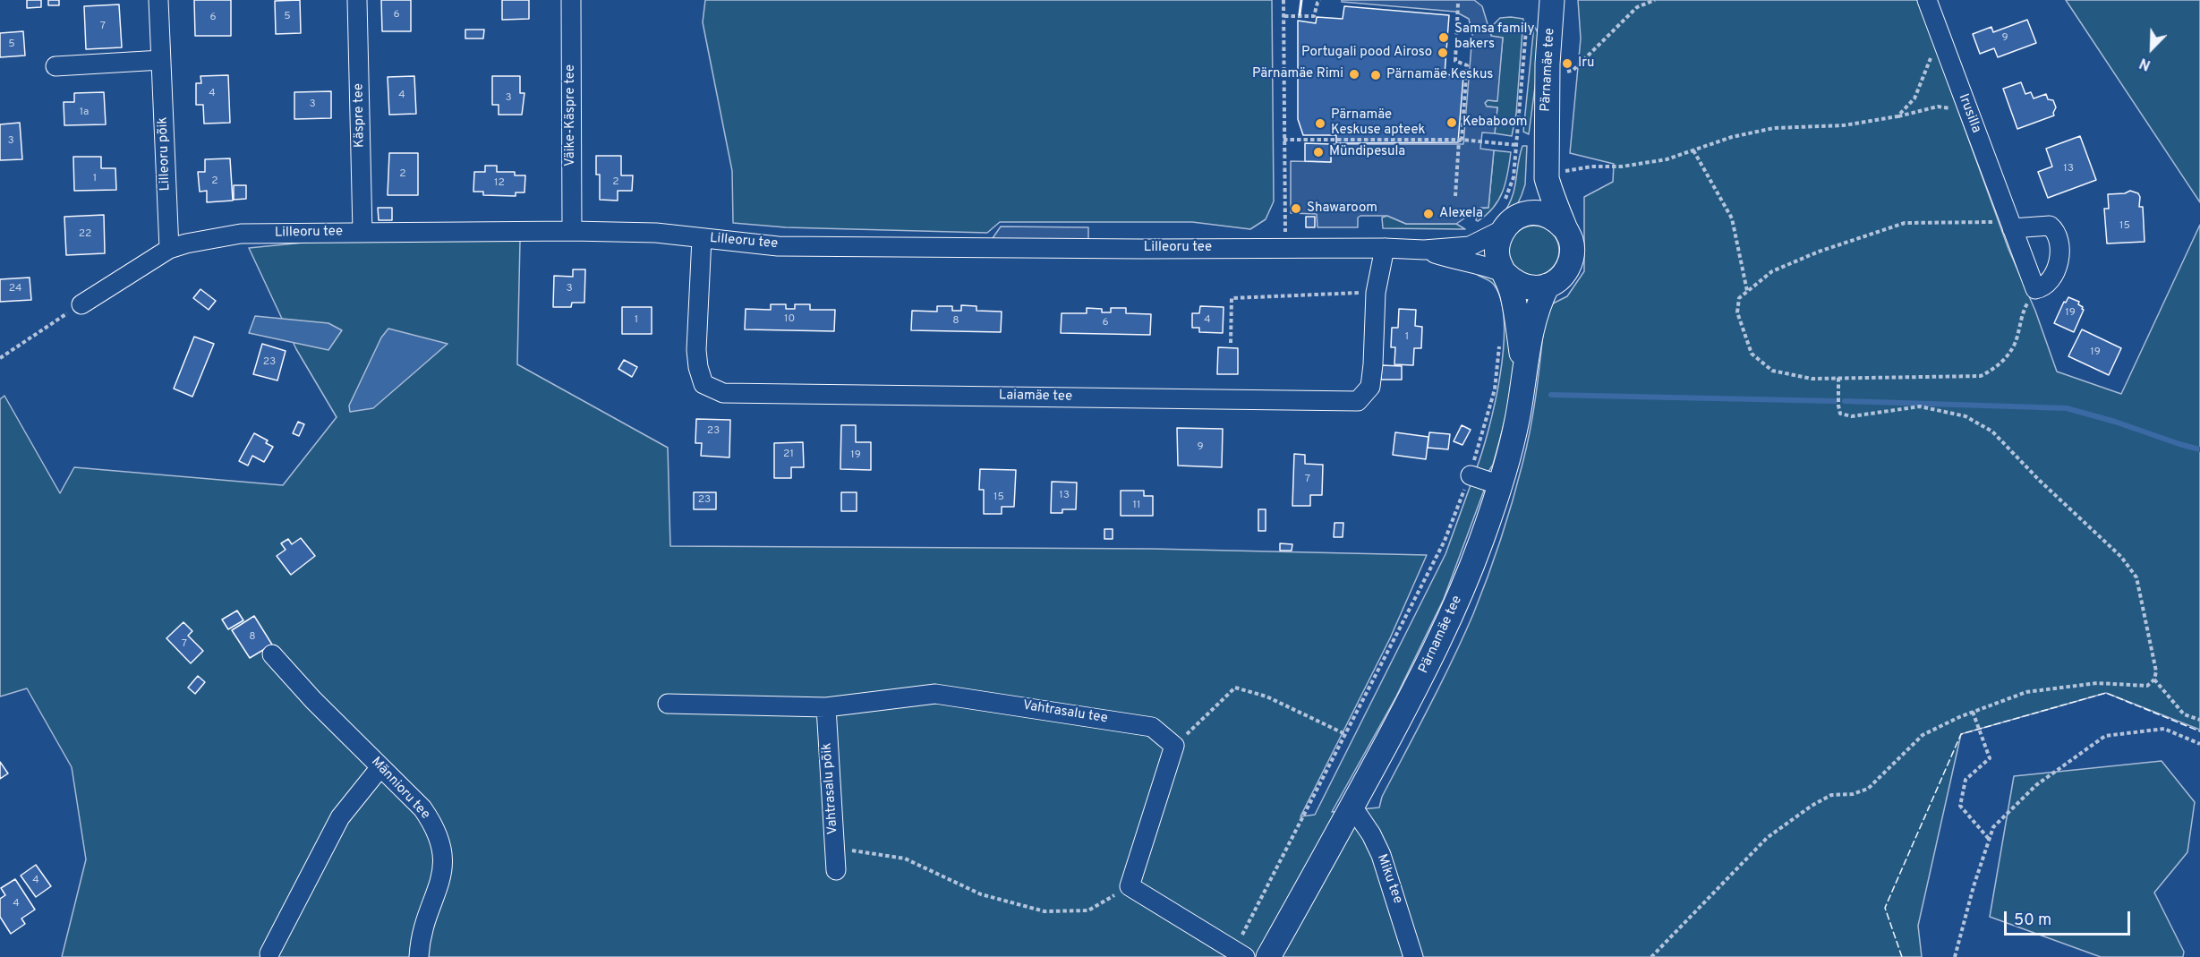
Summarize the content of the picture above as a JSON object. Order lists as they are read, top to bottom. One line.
{"streets":{"main road":["Pärnamäe tee"],"street":["Irusilla","Käspre tee","Väike-Käspre tee","Lilleoru põik","Lilleoru tee","Laiamäe tee","Vahtrasalu tee","Männioru tee","Vahtrasalu põik","Miku tee"]},"crossings":[["Pärnamäe tee","Lilleoru tee"],["Pärnamäe tee","Miku tee"],["Käspre tee","Lilleoru tee"],["Väike-Käspre tee","Lilleoru tee"],["Lilleoru põik","Lilleoru tee"],["Lilleoru tee","Laiamäe tee"],["Vahtrasalu tee","Vahtrasalu põik"]],"places":["Samsa family bakers","Portugali pood Airoso","Iru","Pärnamäe Rimi","Pärnamäe Keskus","Kebaboom","Pärnamäe Keskuse apteek","Mündipesula","Shawaroom","Alexela"],"house_numbers":["6","5","6","7","9","5","4","4","3","3","1a","3","13","2","1","2","2","12","15","22","24","3","19","10","1","4","8","6","1","19","23","23","9","21","19","7","13","15","23","11","8","7","4","4"],"scale_bar":"50 m","north":"bottom left"}
